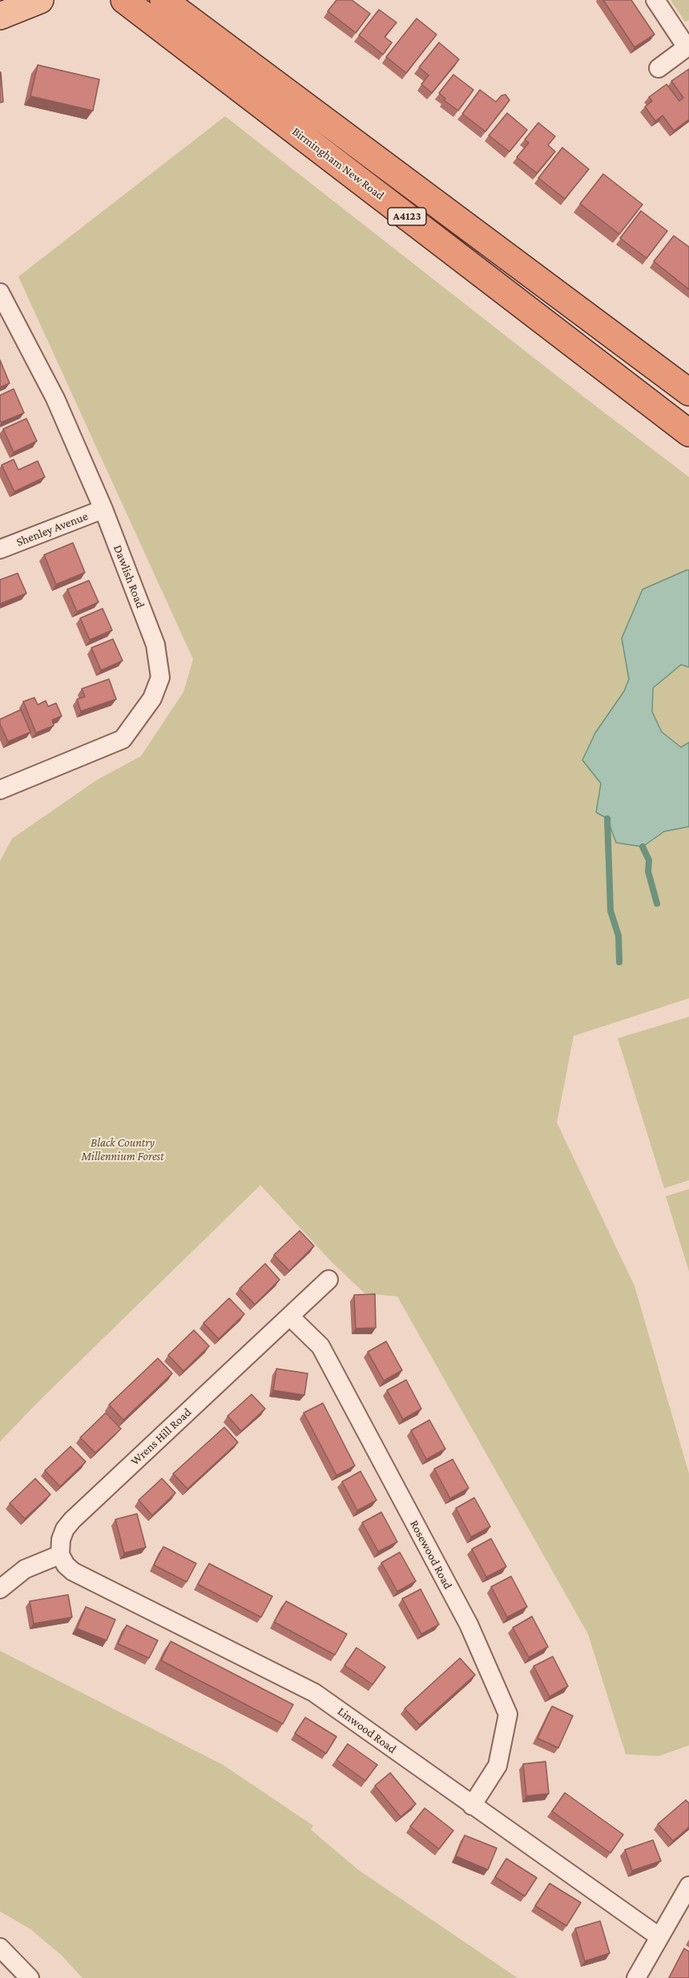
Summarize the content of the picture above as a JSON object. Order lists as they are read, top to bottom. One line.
{"streets":{"highway":["Birmingham New Road","A4123"],"street":["Shenley Avenue","Dawlish Road","Wrens Hill Road","Rosewood Road","Linwood Road"]},"crossings":[["Shenley Avenue","Dawlish Road"],["Wrens Hill Road","Rosewood Road"],["Wrens Hill Road","Linwood Road"],["Rosewood Road","Linwood Road"]],"parks":["Black Country Millennium Forest"]}
